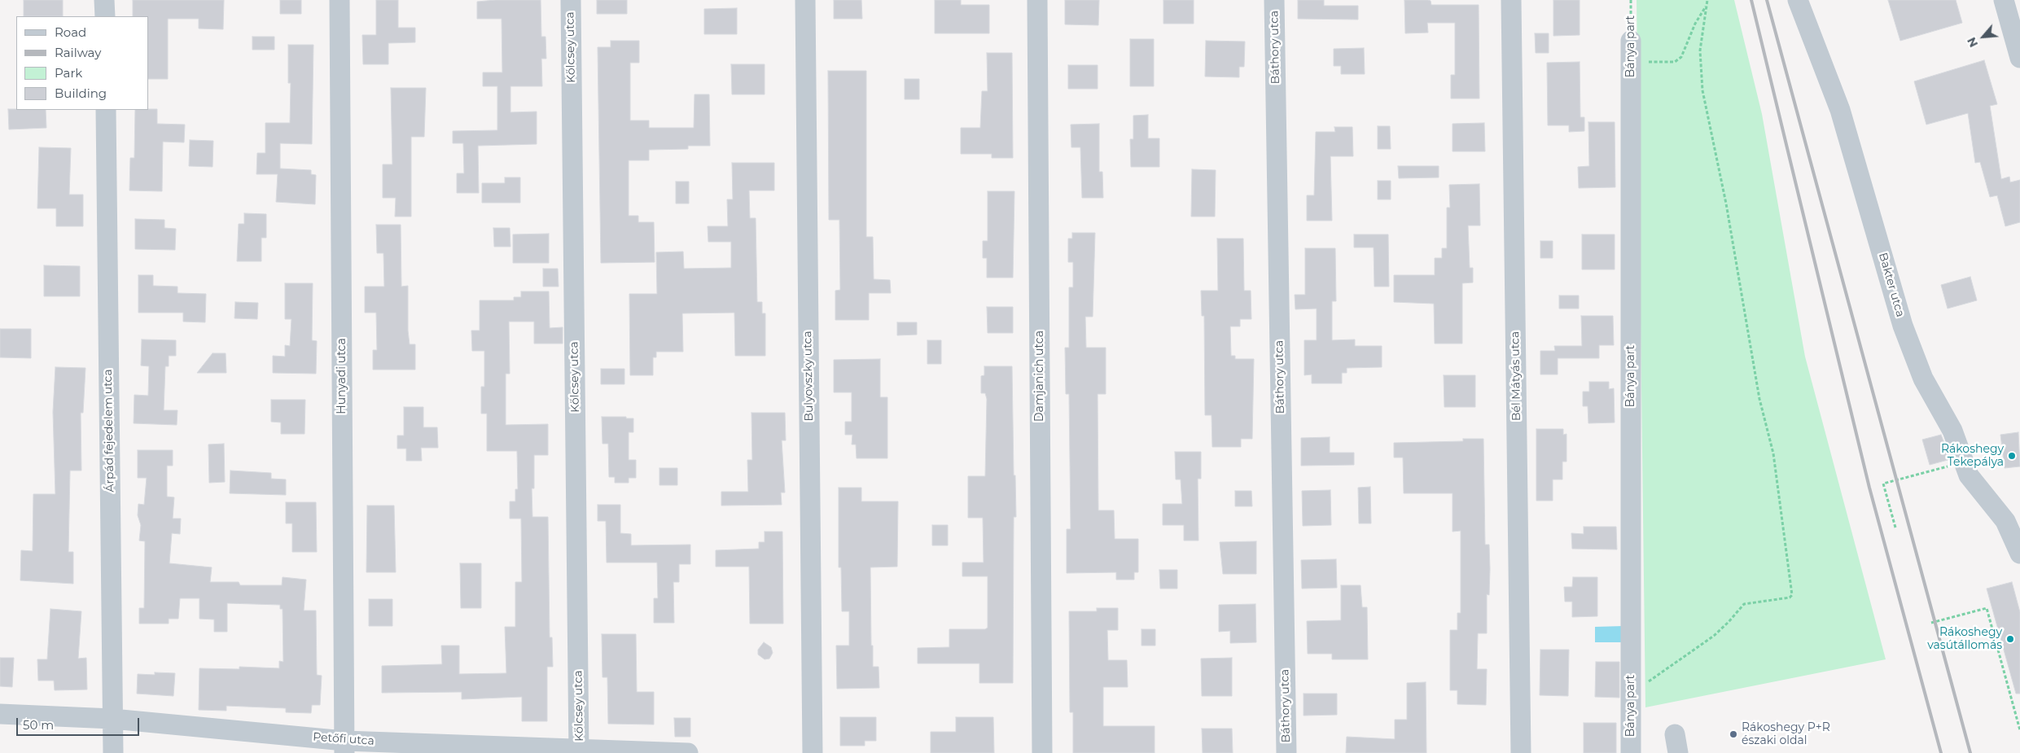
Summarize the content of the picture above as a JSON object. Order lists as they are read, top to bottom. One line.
{"streets":{"street":["Bánya part","Kölcsey utca","Báthory utca","Bakter utca","Hunyadi utca","Bulyovszky utca","Damjanich utca","Bél Mátyás utca","Árpád fejedelem utca","Petőfi utca"]},"crossings":[["Kölcsey utca","Petőfi utca"],["Hunyadi utca","Petőfi utca"],["Árpád fejedelem utca","Petőfi utca"]],"places":["Rákoshegy Tekepálya","Rákoshegy vasútállomás","Rákoshegy P+R északi oldal"],"legend":["Road","Railway","Park","Building"],"scale_bar":"50 m","north":"bottom left"}
